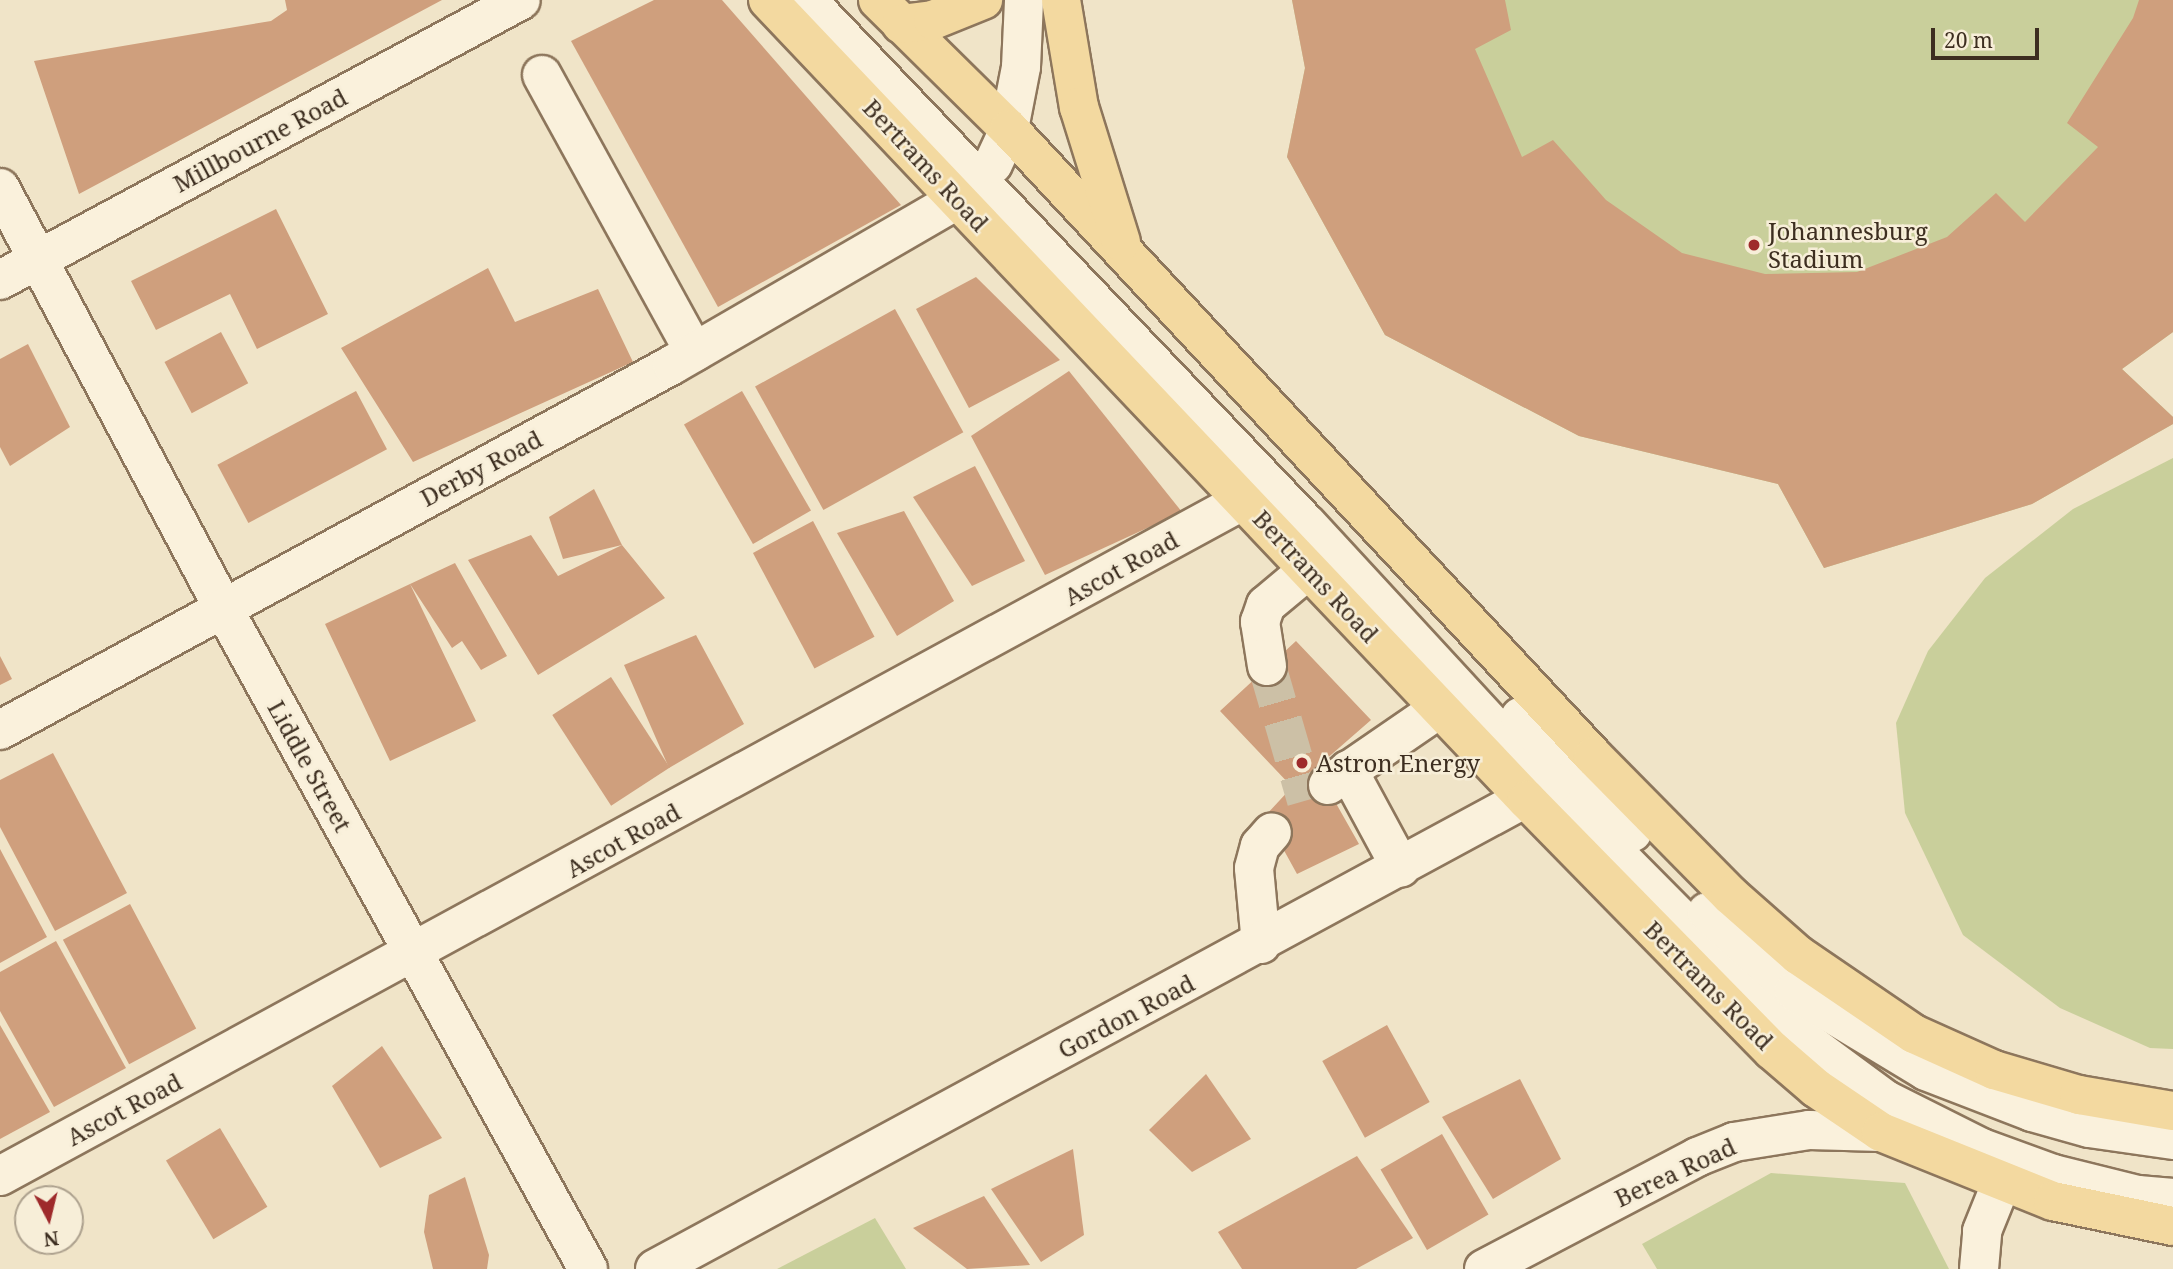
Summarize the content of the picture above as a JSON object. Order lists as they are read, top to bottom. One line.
{"streets":{"main road":["Bertrams Road"],"street":["Millbourne Road","Derby Road","Ascot Road","Liddle Street","Gordon Road","Berea Road"]},"crossings":[["Millbourne Road","Liddle Street"],["Bertrams Road","Derby Road"],["Bertrams Road","Ascot Road"],["Bertrams Road","Gordon Road"],["Bertrams Road","Berea Road"],["Derby Road","Liddle Street"],["Ascot Road","Liddle Street"]],"places":["Johannesburg Stadium","Astron Energy"],"scale_bar":"20 m","north":"bottom"}
